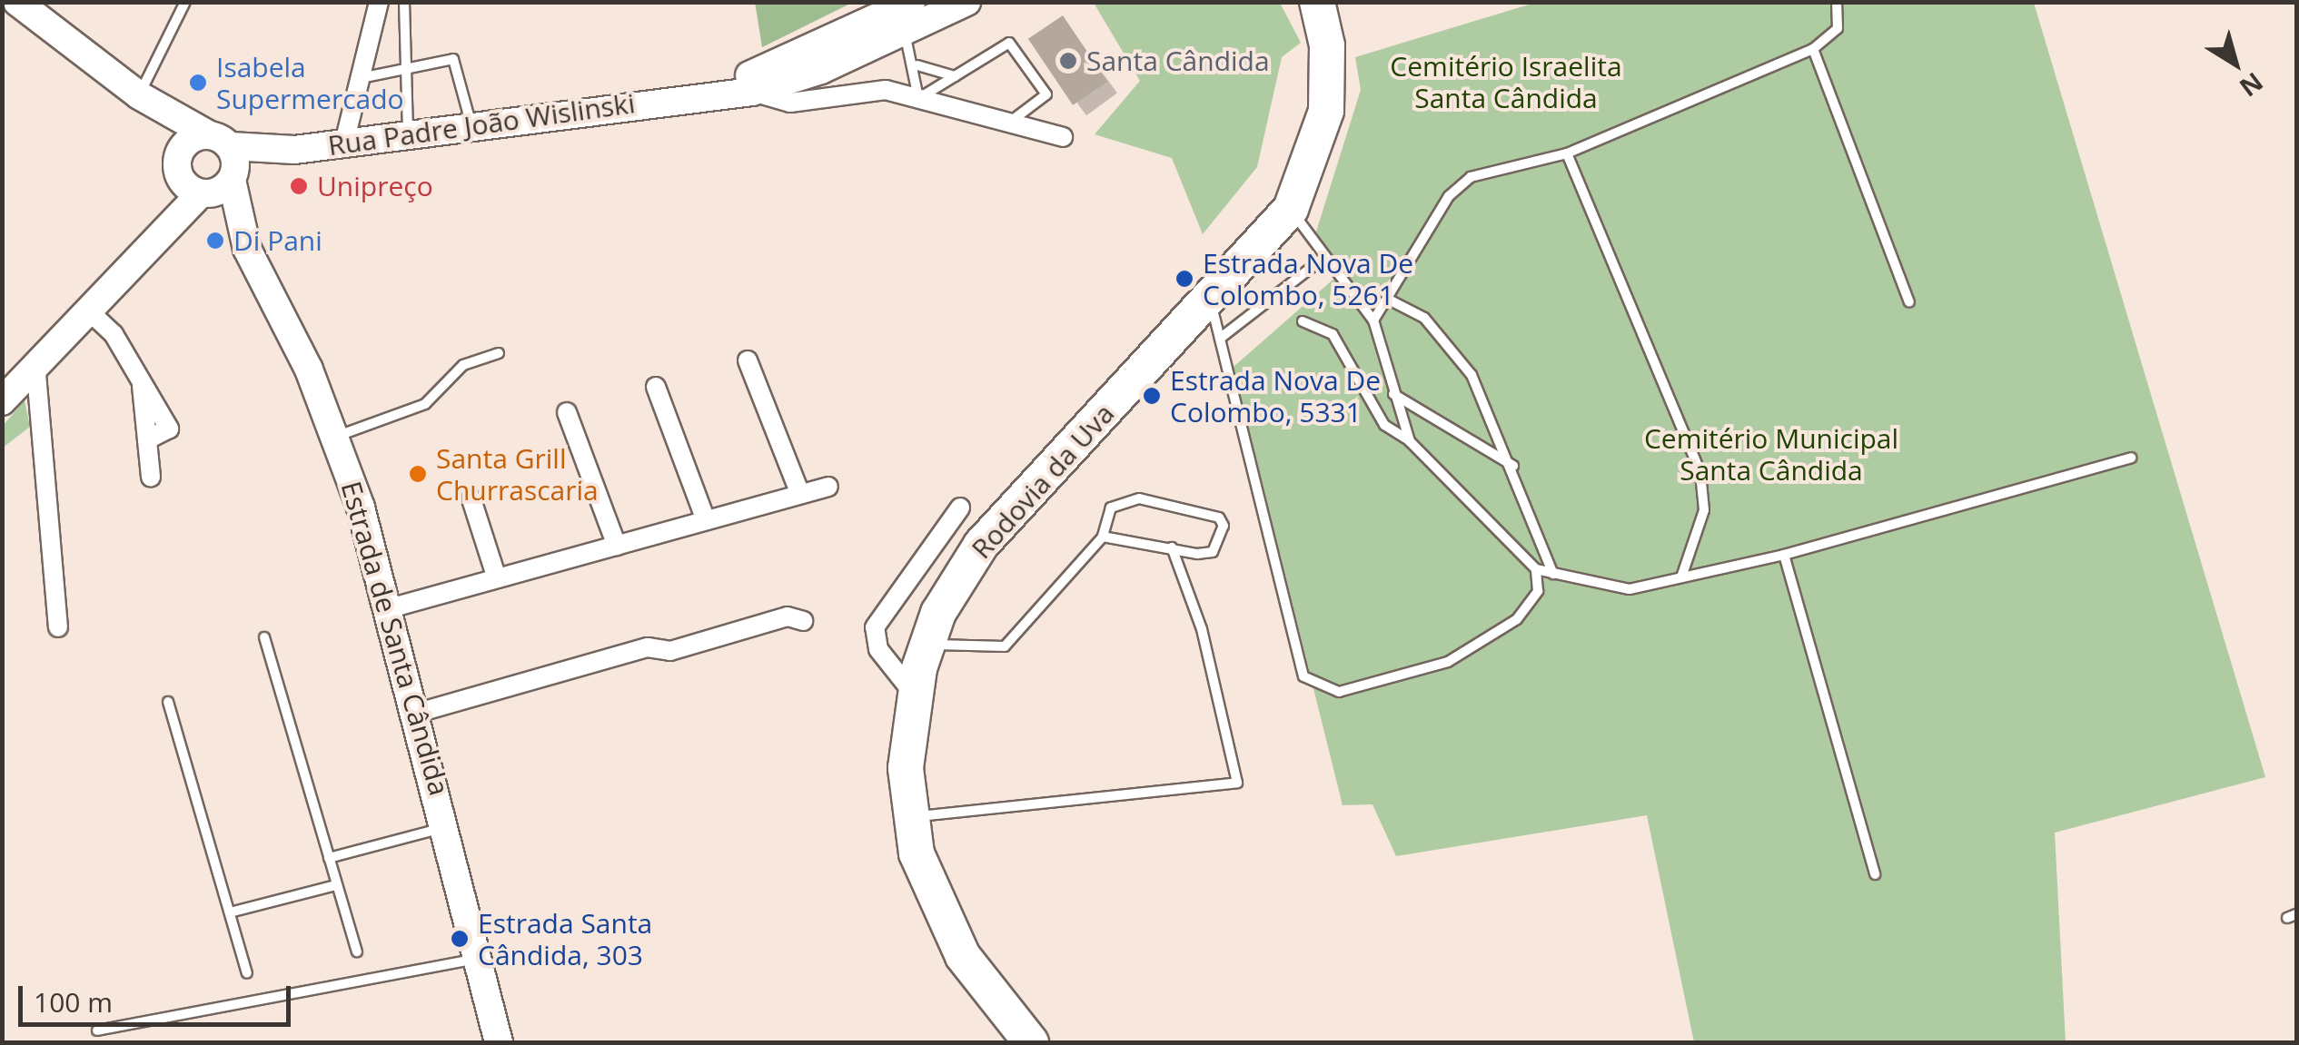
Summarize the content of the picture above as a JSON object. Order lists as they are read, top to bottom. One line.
{"streets":{"highway":["Rodovia da Uva"],"main road":["Rua Padre João Wislinski","Estrada de Santa Cândida"]},"crossings":[["Rua Padre João Wislinski","Estrada de Santa Cândida"]],"parks":["Cemitério Israelita Santa Cândida","Cemitério Municipal Santa Cândida"],"places":["Santa Cândida","Isabela Supermercado","Unipreço","Di Pani","Estrada Nova De Colombo, 5261","Estrada Nova De Colombo, 5331","Santa Grill Churrascaria","Estrada Santa Cândida, 303"],"scale_bar":"100 m","north":"bottom right"}
